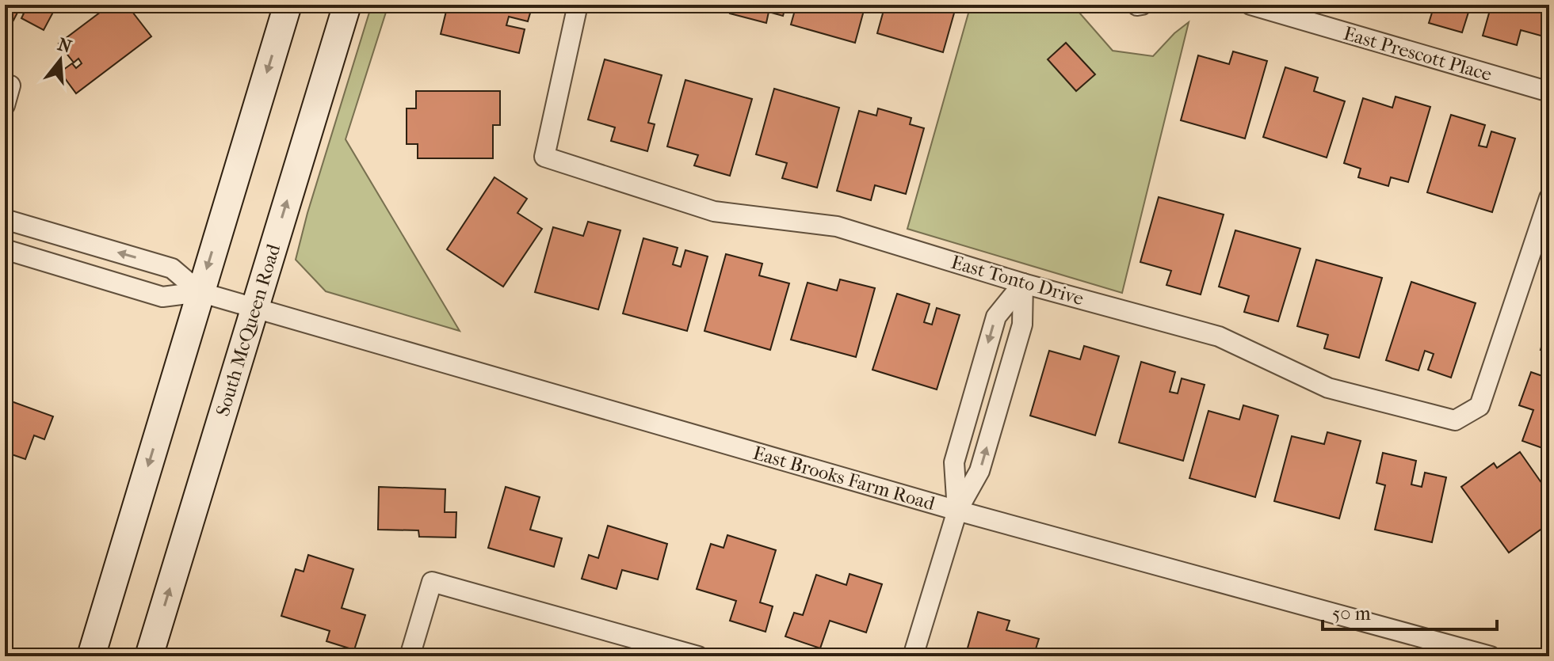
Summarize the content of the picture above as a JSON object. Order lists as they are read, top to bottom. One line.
{"streets":{"main road":["South McQueen Road"],"street":["East Prescott Place","East Tonto Drive","East Brooks Farm Road"]},"crossings":[["South McQueen Road","East Brooks Farm Road"]],"scale_bar":"50 m","north":"top"}
